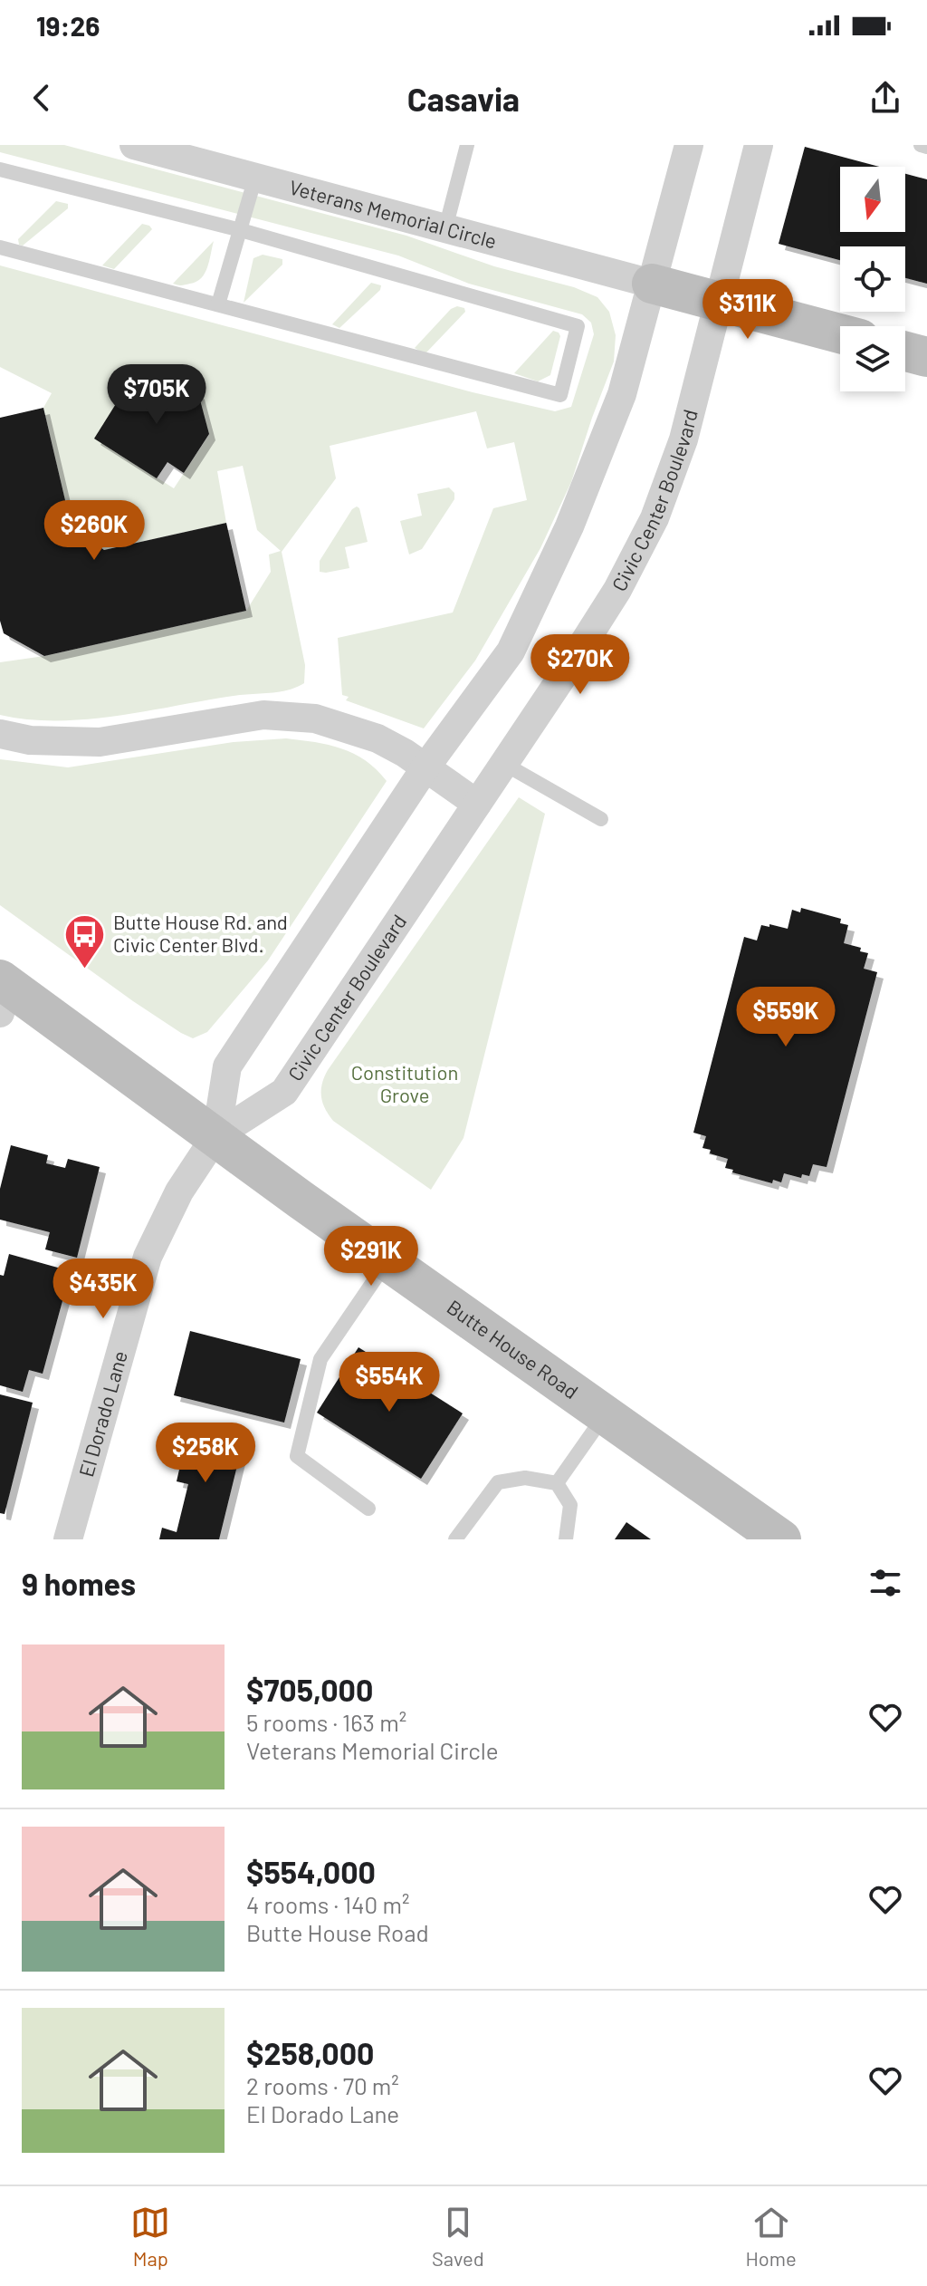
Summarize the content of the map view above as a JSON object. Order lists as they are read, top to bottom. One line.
{"streets":{"main road":["Butte House Road"],"street":["Veterans Memorial Circle","Civic Center Boulevard","El Dorado Lane"]},"crossings":[["Civic Center Boulevard","Butte House Road"],["Civic Center Boulevard","El Dorado Lane"],["Butte House Road","El Dorado Lane"]],"parks":["Constitution Grove"],"places":{"bus stop":["Butte House Rd. and Civic Center Blvd."]},"north":"bottom","page":{"status":"19:26","header":"Casavia","price":["$311K","$705K","$260K","$270K","$559K","$291K","$435K","$554K","$258K"],"heading":"9 homes","list":[{"name":"$705,000","note":"5 rooms · 163 m² · Veterans Memorial Circle"},{"name":"$554,000","note":"4 rooms · 140 m² · Butte House Road"},{"name":"$258,000","note":"2 rooms · 70 m² · El Dorado Lane"}],"tabs":["Map","Saved","Home"]}}
